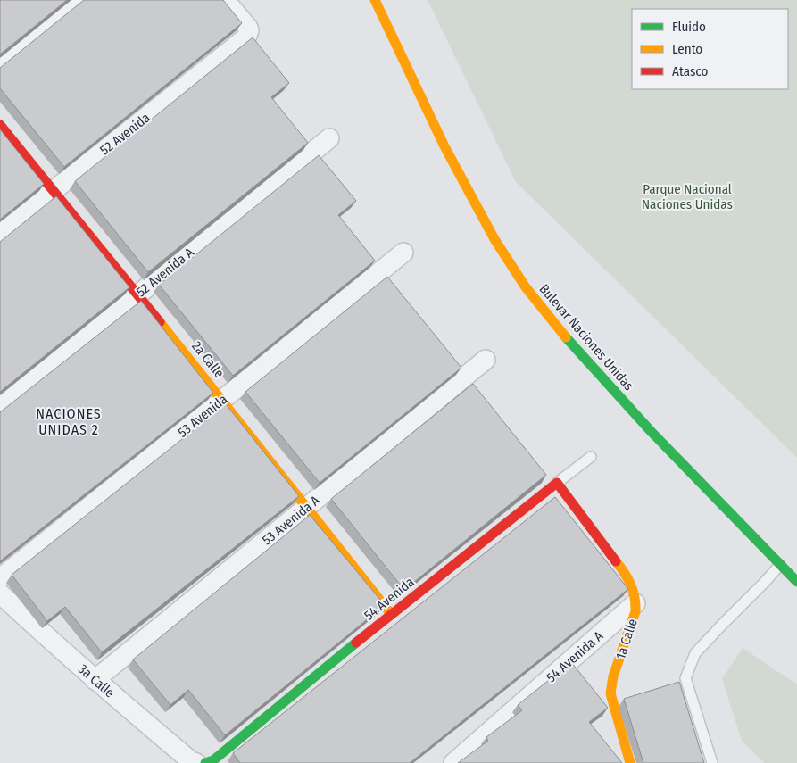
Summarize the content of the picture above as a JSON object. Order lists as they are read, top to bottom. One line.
{"streets":{"street":["52 Avenida","52 Avenida A","Bulevar Naciones Unidas","2a Calle","53 Avenida","53 Avenida A","54 Avenida","1a Calle","54 Avenida A","3a Calle"]},"crossings":[["52 Avenida","2a Calle"],["52 Avenida A","2a Calle"],["2a Calle","53 Avenida"],["2a Calle","53 Avenida A"],["2a Calle","54 Avenida"],["53 Avenida A","3a Calle"],["54 Avenida","1a Calle"],["1a Calle","54 Avenida A"]],"districts":["NACIONES UNIDAS 2"],"parks":["Parque Nacional Naciones Unidas"],"legend":["Fluido","Lento","Atasco"]}
